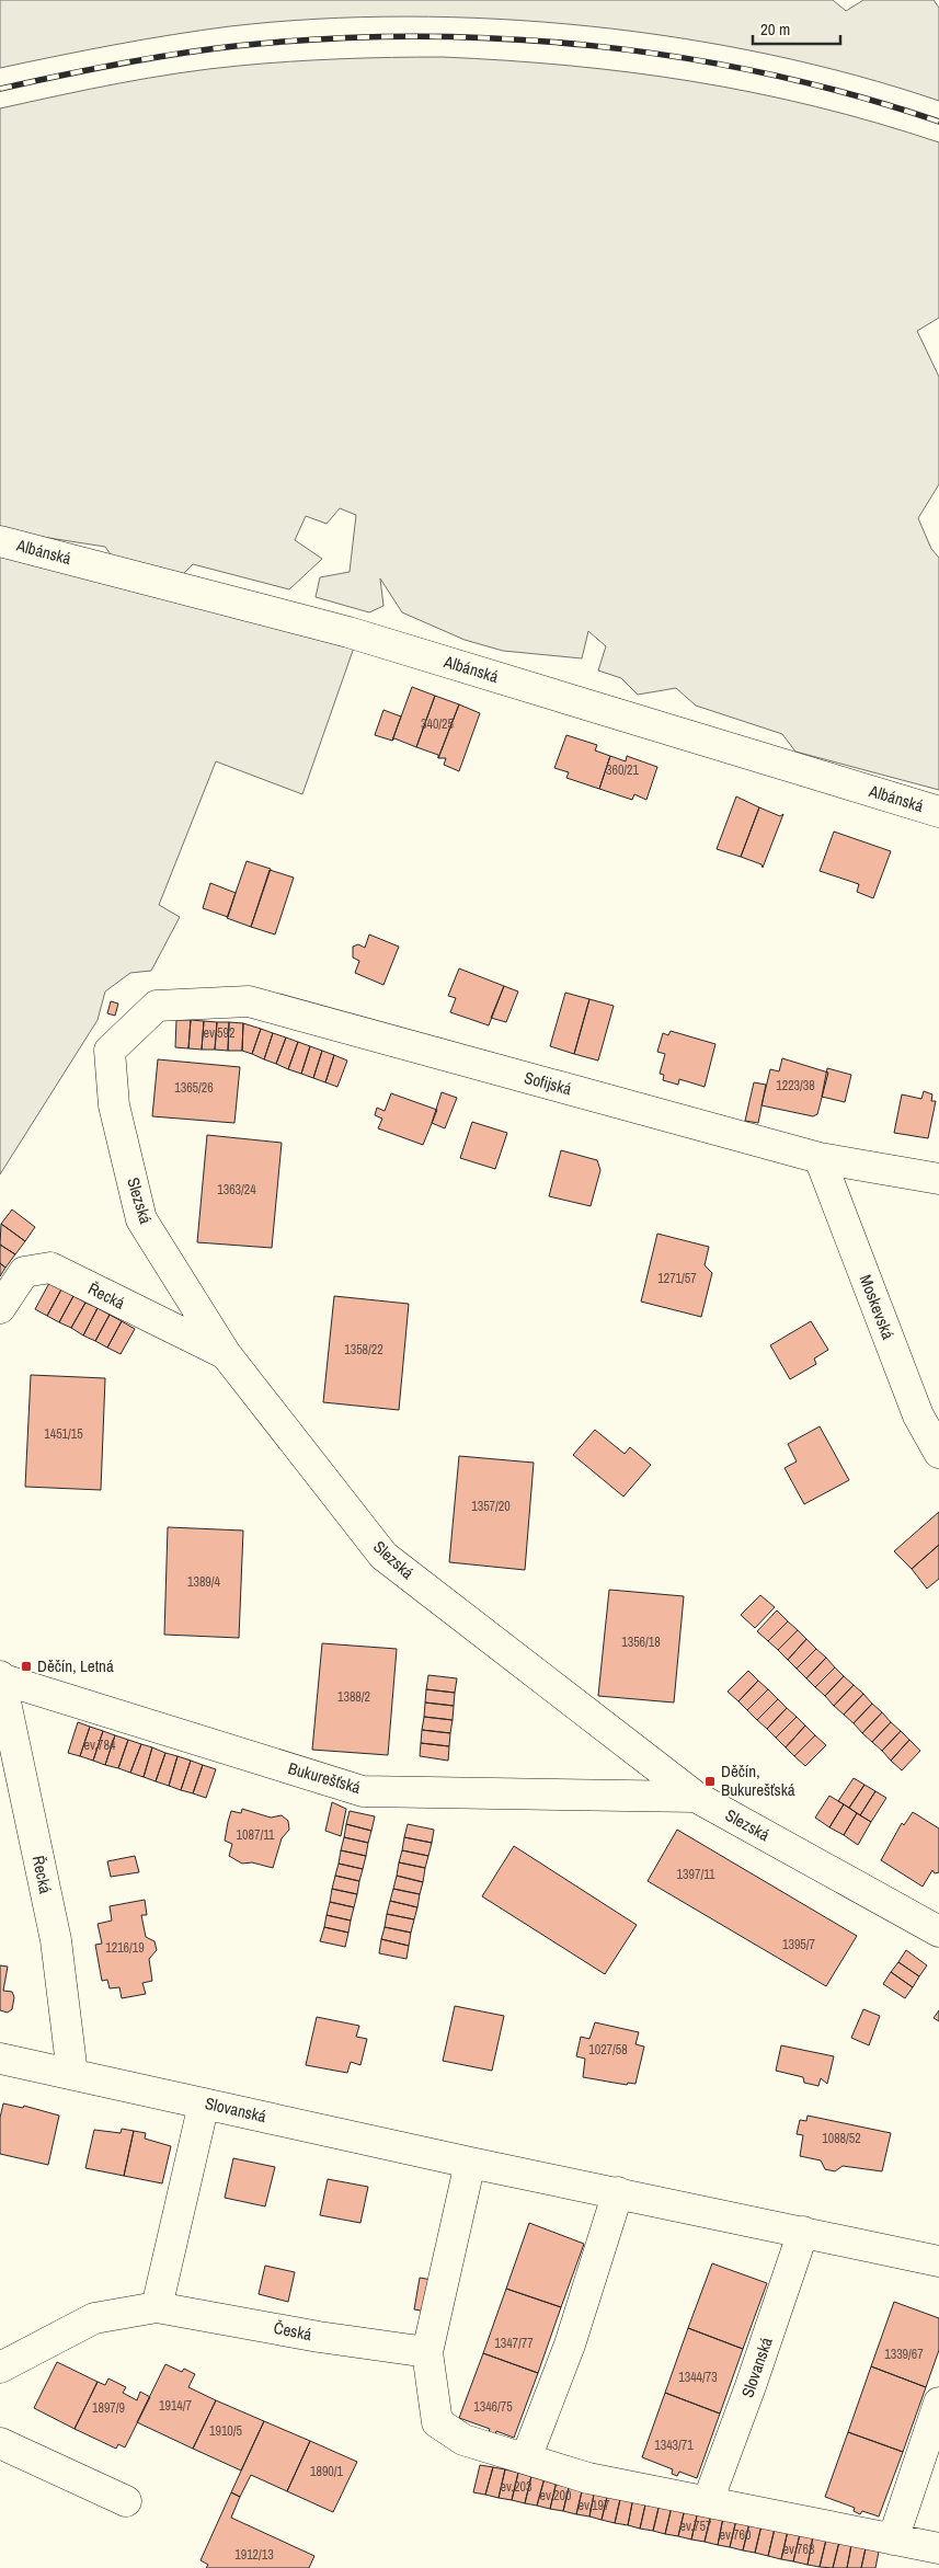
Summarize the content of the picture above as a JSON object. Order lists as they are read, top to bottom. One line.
{"streets":{"street":["Albánská","Sofijská","Slezská","Řecká","Moskevská","Bukurešťská","Slovanská","Česká"]},"crossings":[["Sofijská","Slezská"],["Sofijská","Moskevská"],["Slezská","Řecká"],["Slezská","Bukurešťská"],["Řecká","Bukurešťská"],["Řecká","Slovanská"]],"places":{"transit":["Děčín, Letná","Děčín, Bukurešťská"]},"house_numbers":["340/25","360/21","ev.592","1223/38","1365/26","1363/24","1271/57","1358/22","1451/15","1357/20","1389/4","1356/18","1388/2","ev.784","1087/11","1397/11","1395/7","1216/19","1027/58","1088/52","1347/77","1339/67","1344/73","1914/7","1346/75","1897/9","1910/5","1343/71","1890/1","ev.203","ev.200","ev.197","ev.757","ev.760","ev.763","1912/13"],"scale_bar":"20 m"}
